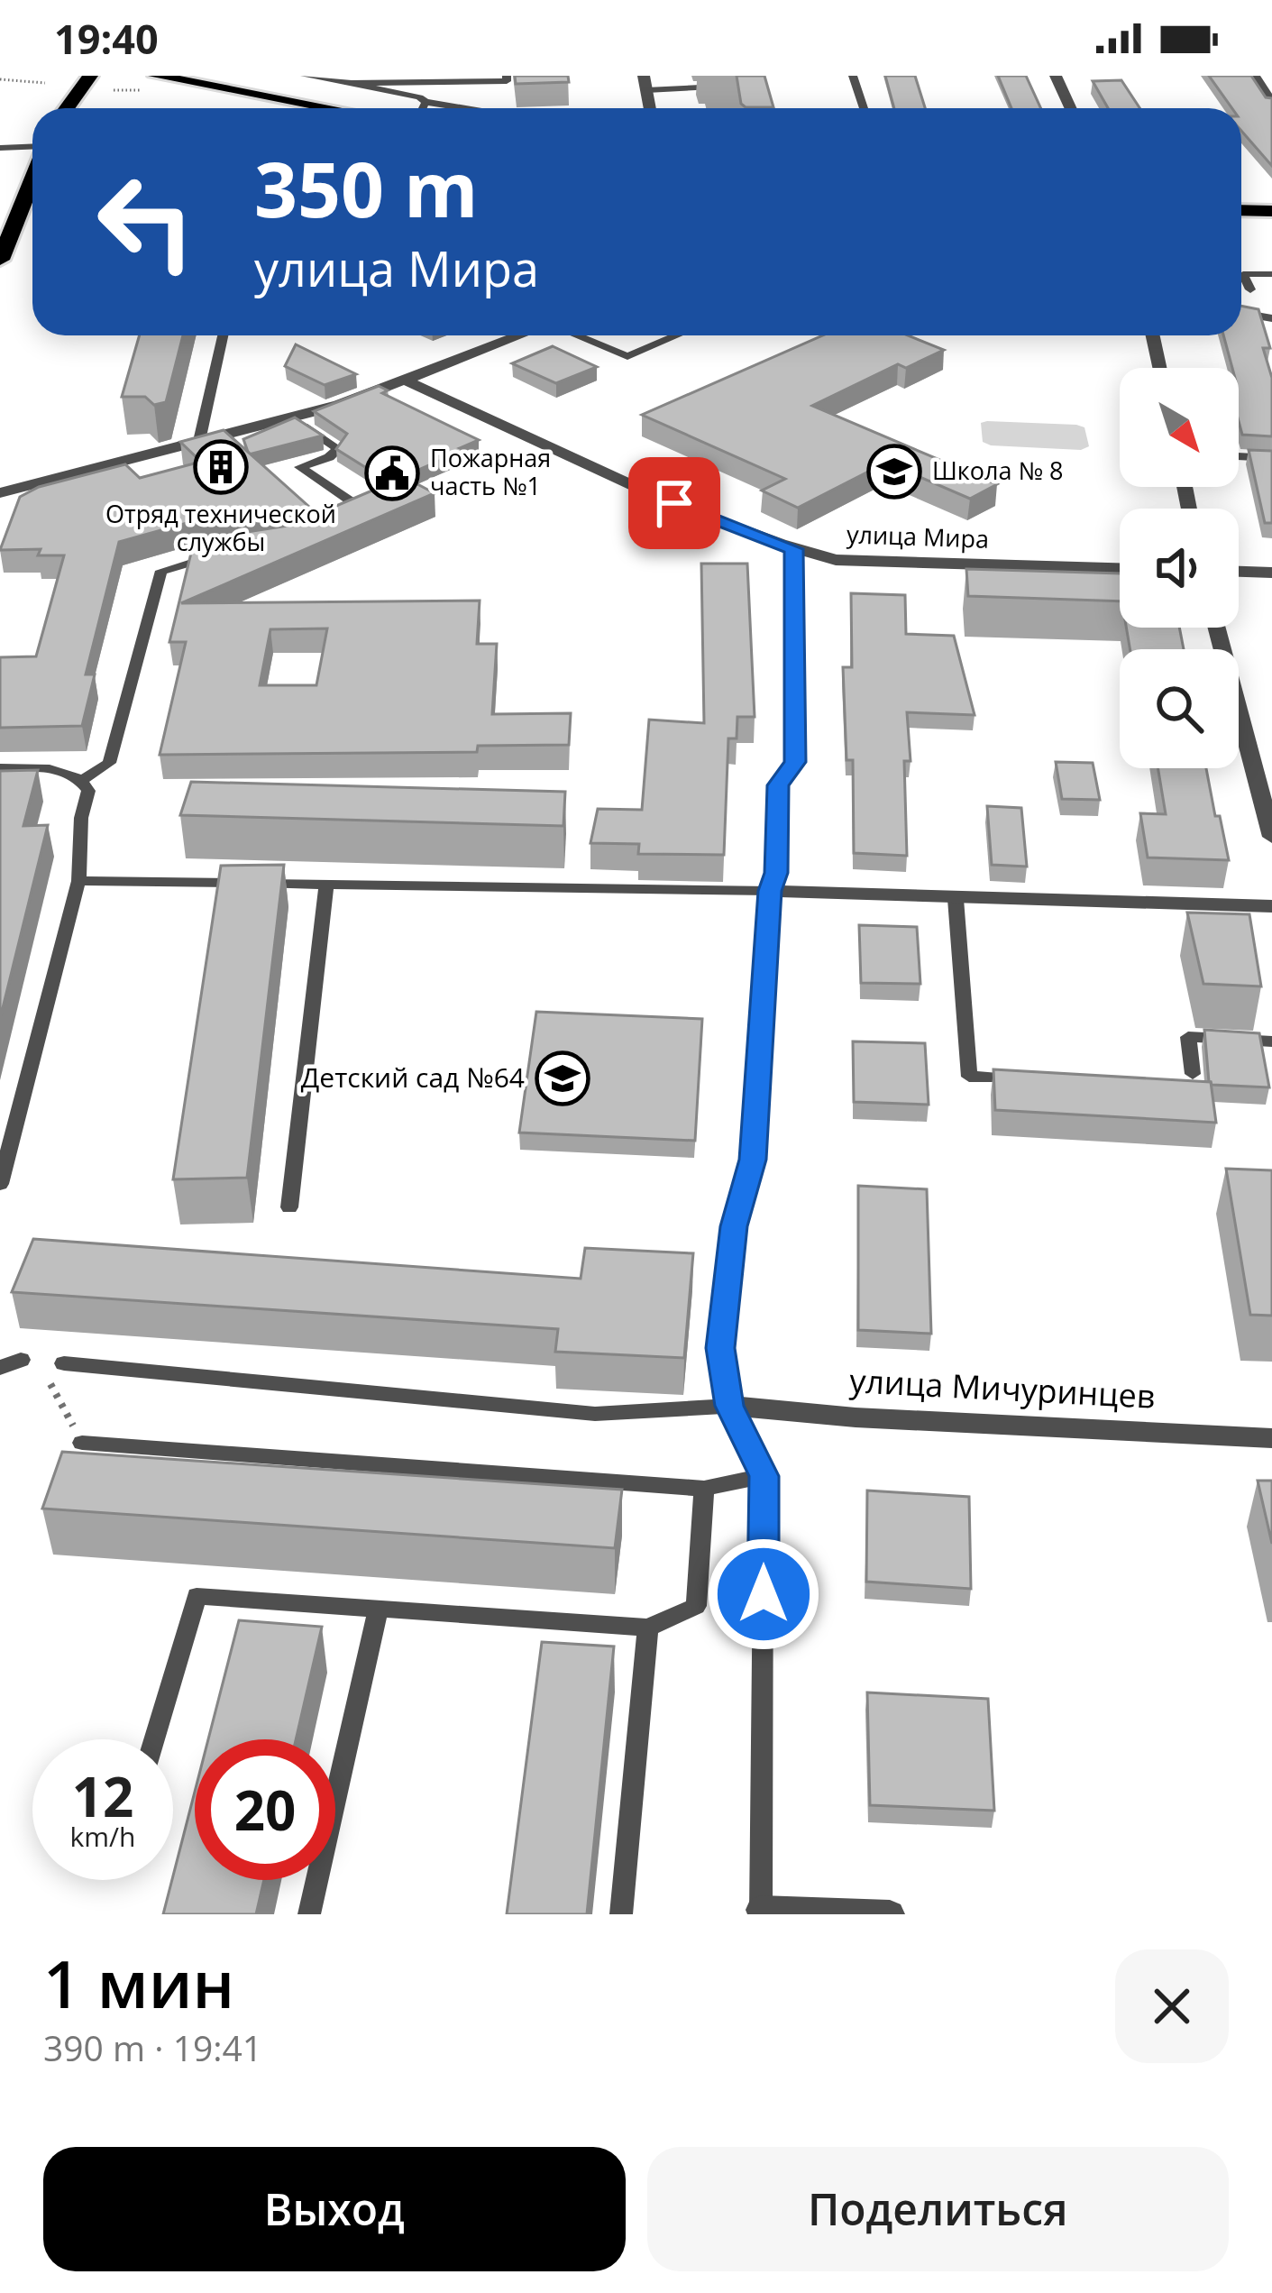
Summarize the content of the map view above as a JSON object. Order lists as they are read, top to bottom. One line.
{"streets":{"street":["улица Мира","улица Мичуринцев"]},"places":{"building":["Отряд технической службы"],"school or university":["Школа № 8","Детский сад №64"],"public building":["Пожарная часть №1"]},"north":"bottom right","page":{"status":"19:40","turn":["350 m","улица Мира"],"speed":"12 km/h","limit":"20","heading":["1 мин","390 m · 19:41"],"buttons":["Выход","Поделиться"]}}
